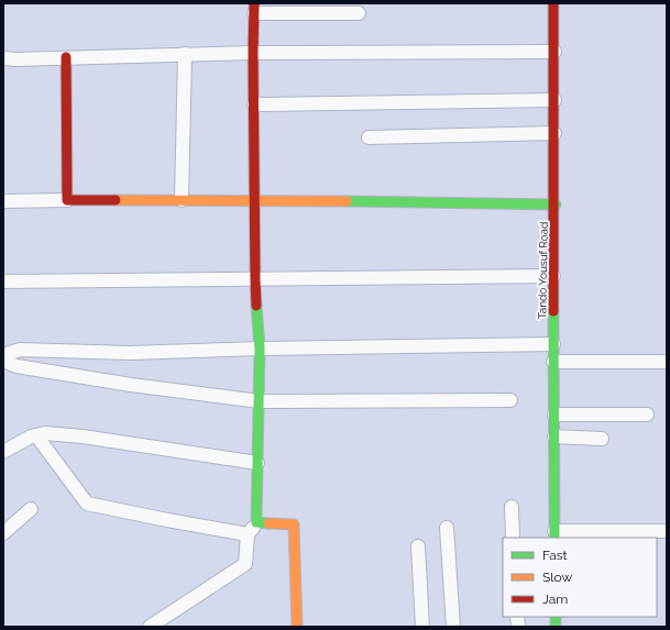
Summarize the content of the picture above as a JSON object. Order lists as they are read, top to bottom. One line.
{"streets":{"street":["Tando Yousuf Road"]},"legend":["Fast","Slow","Jam"]}
